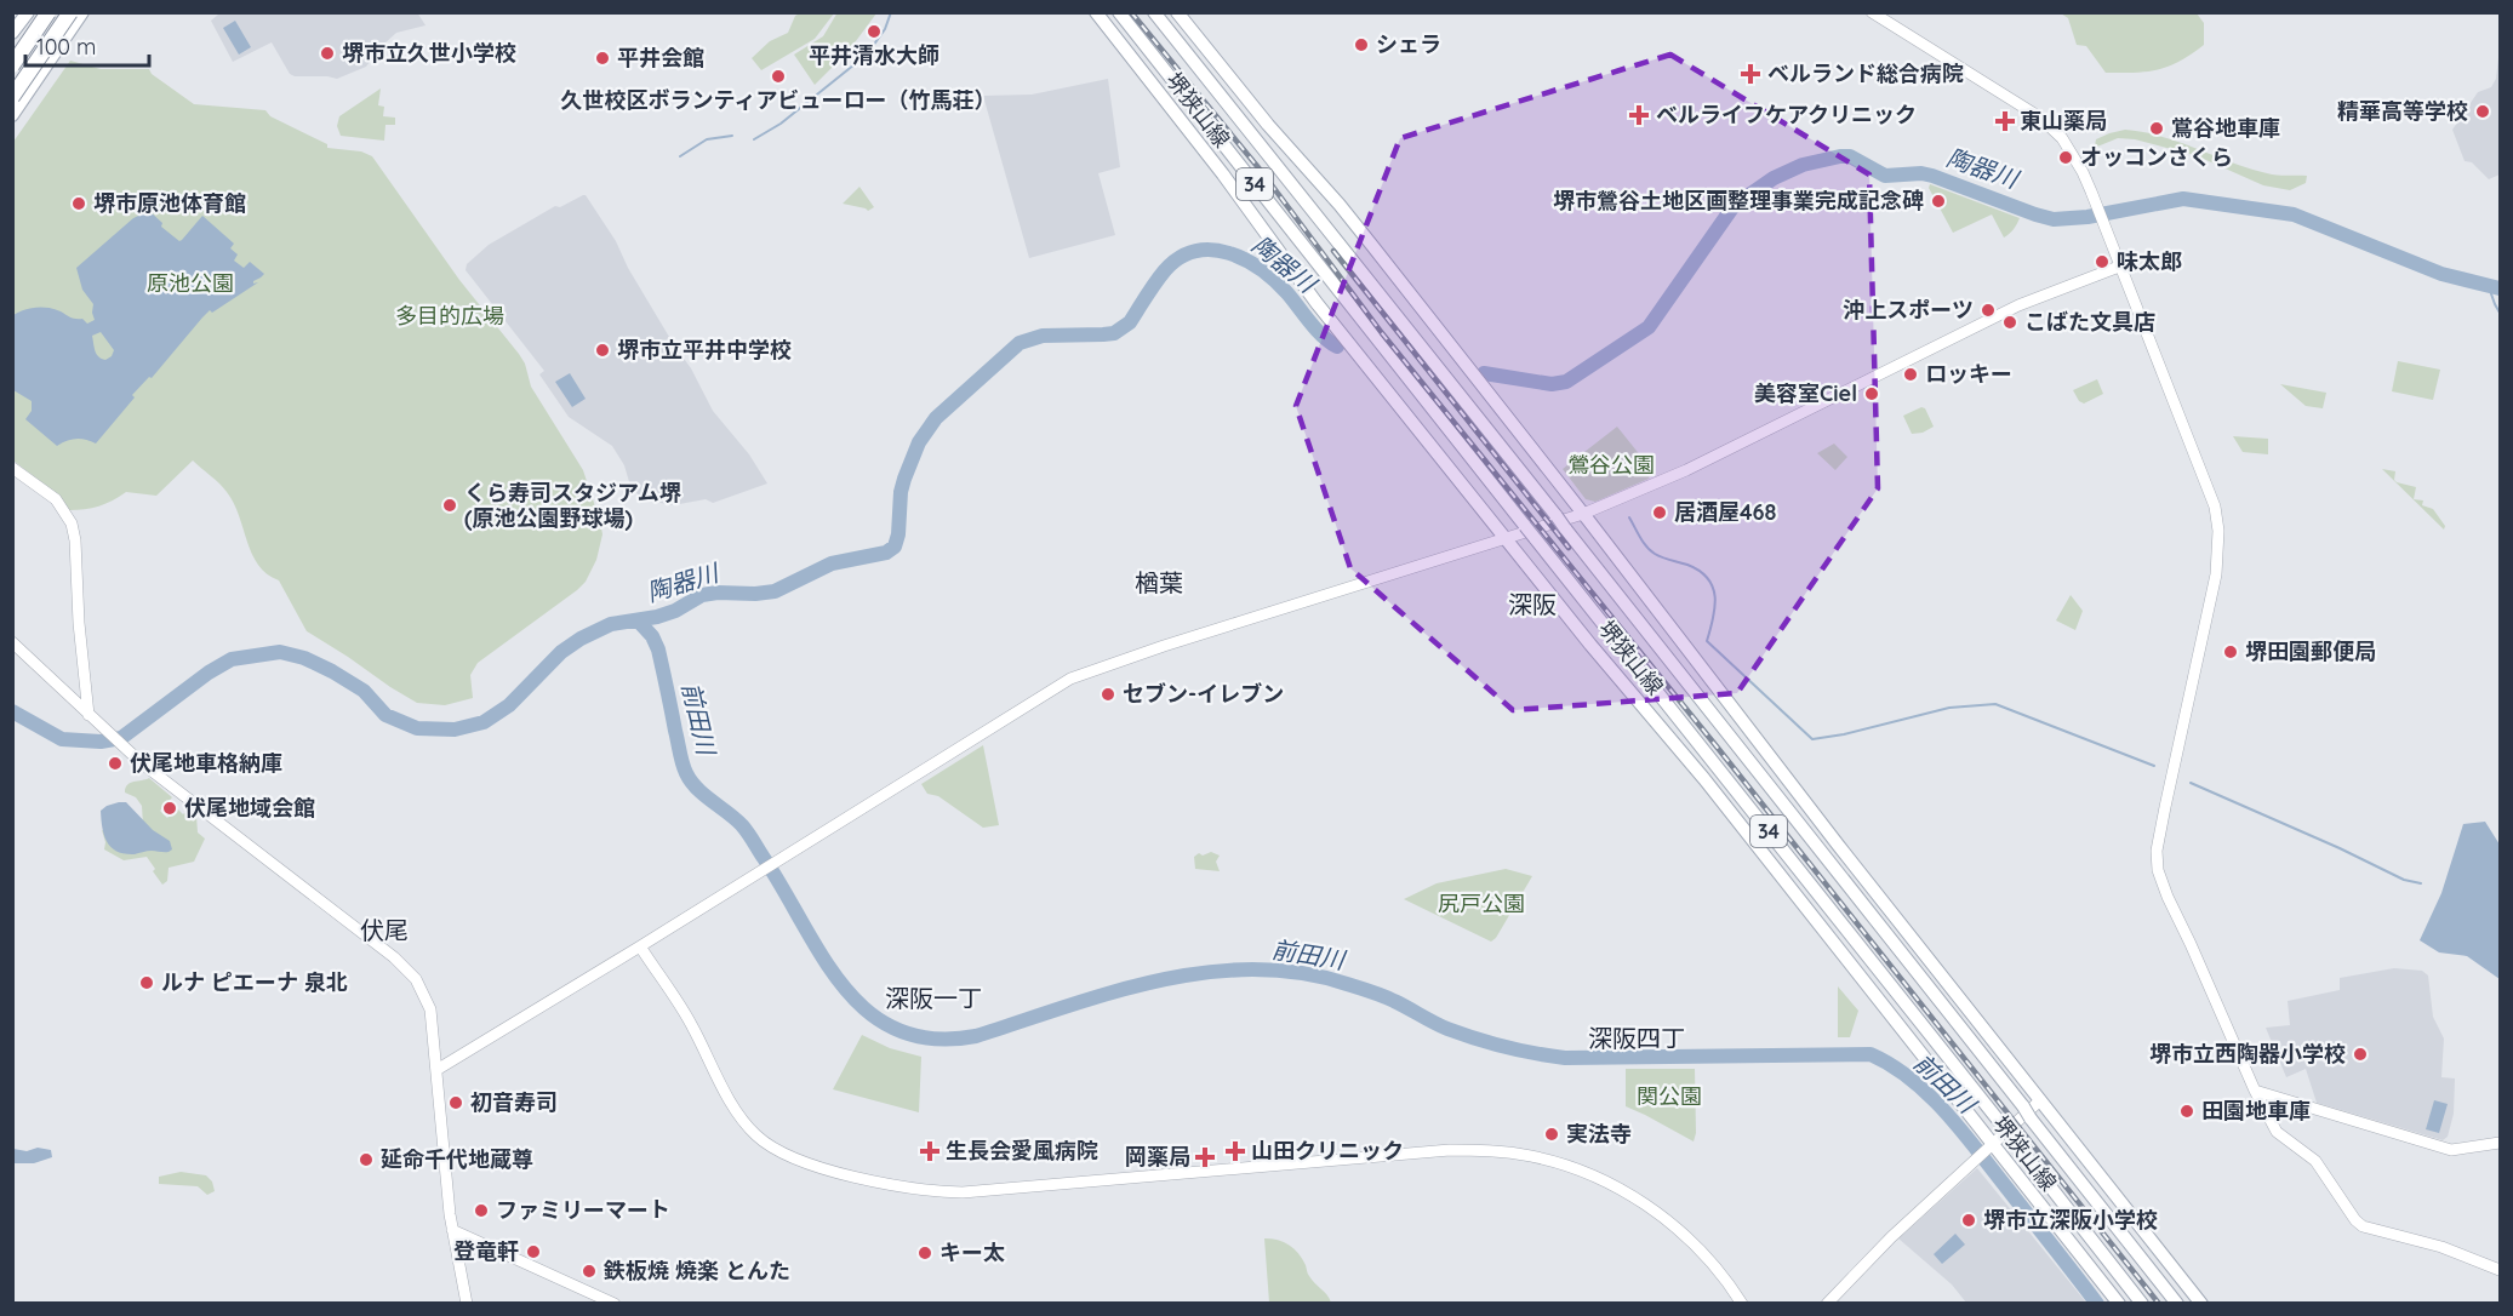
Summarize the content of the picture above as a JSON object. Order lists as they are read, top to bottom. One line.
{"streets":{"main road":["堺狭山線","34"]},"districts":["楢葉","深阪","伏尾","深阪一丁","深阪四丁"],"water":["陶器川","前田川"],"parks":["原池公園","多目的広場","鶯谷公園","尻戸公園","関公園"],"places":{"other":["平井清水大師","シェラ","堺市立久世小学校","平井会館","久世校区ボランティアビューロー（竹馬荘）","精華高等学校","鴬谷地車庫","オッコンさくら","堺市鶯谷土地区画整理事業完成記念碑","堺市原池体育館","味太郎","沖上スポーツ","こばた文具店","堺市立平井中学校","ロッキー","美容室Ciel","くら寿司スタジアム堺 (原池公園野球場)","居酒屋468","堺田園郵便局","セブン-イレブン","伏尾地車格納庫","伏尾地域会館","ルナ ピエーナ 泉北","堺市立西陶器小学校","初音寿司","田園地車庫","実法寺","延命千代地蔵尊","ファミリーマート","堺市立深阪小学校","登竜軒","キー太","鉄板焼 焼楽 とんた"],"health":["ベルランド総合病院","ベルライフケアクリニック","東山薬局","生長会愛風病院","山田クリニック","岡薬局"]},"scale_bar":"100 m"}
